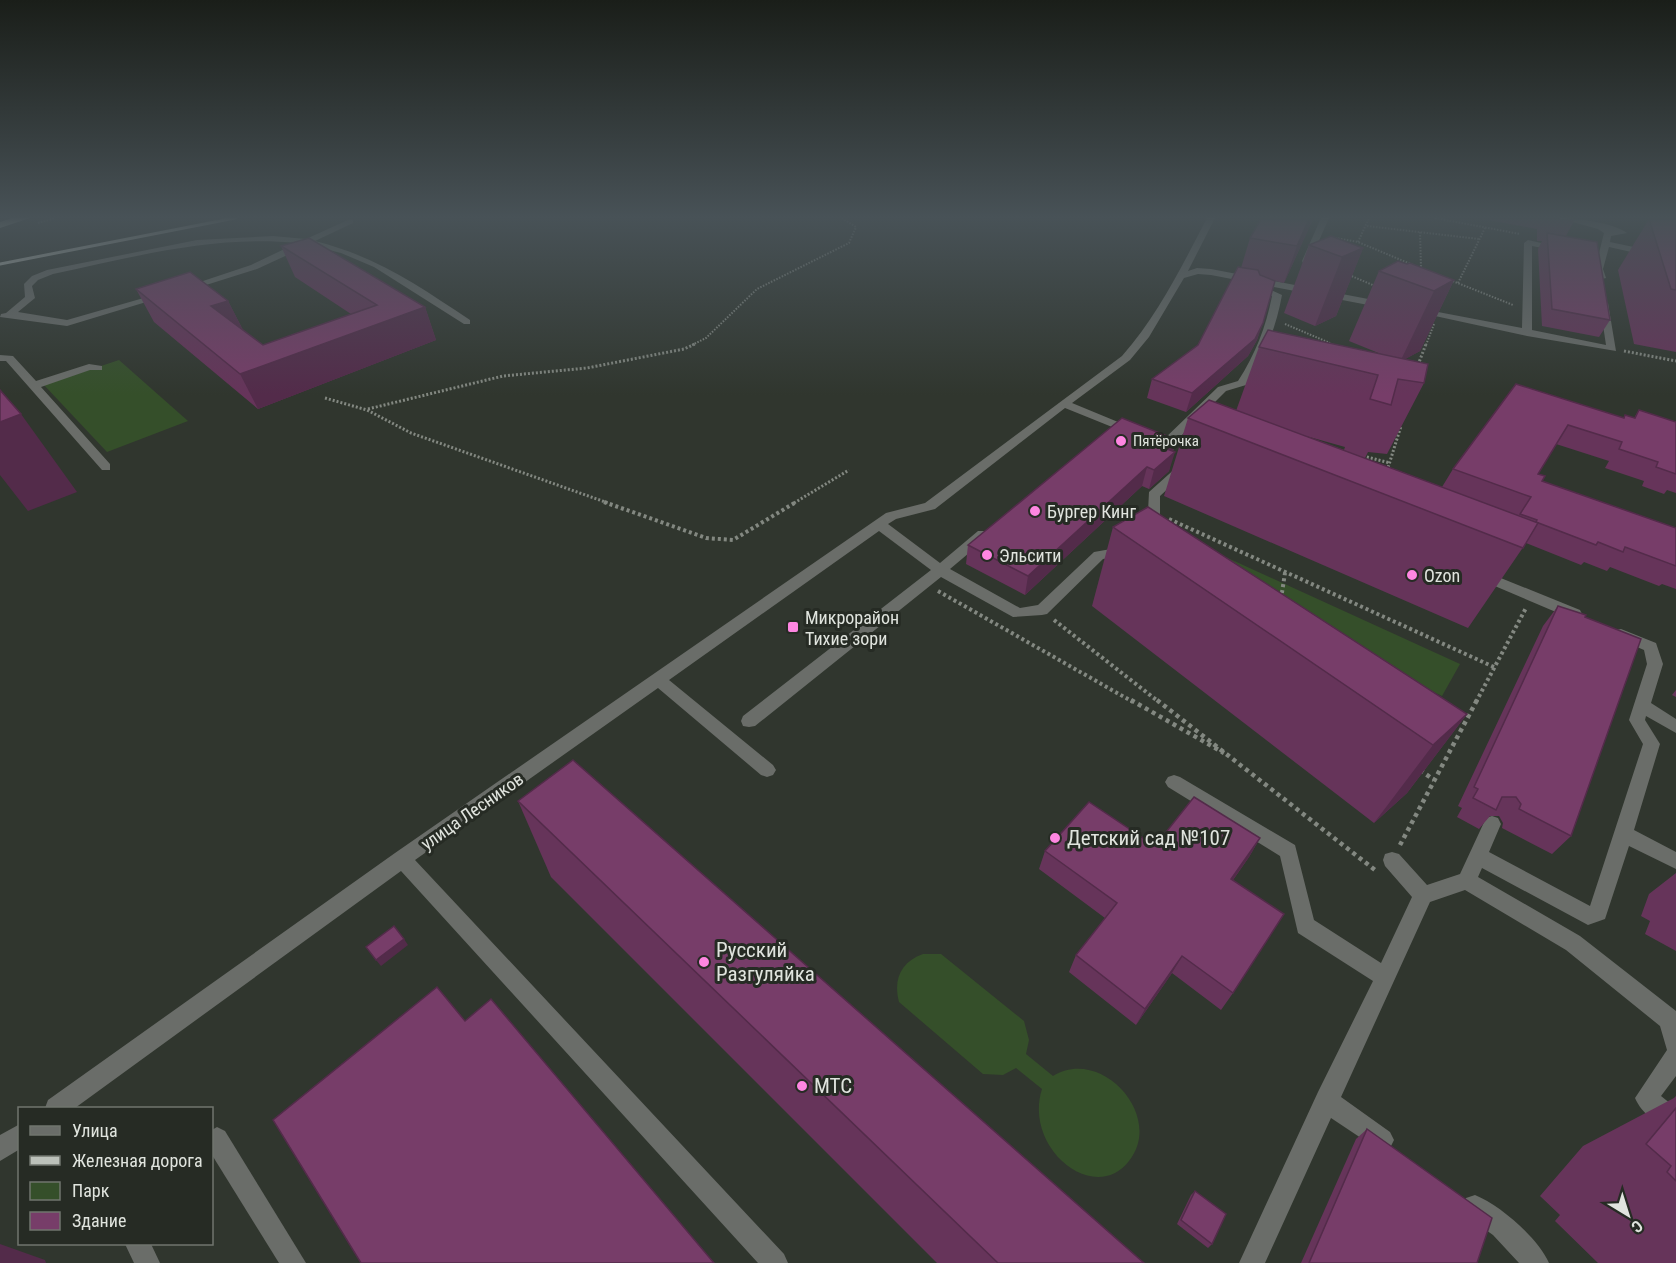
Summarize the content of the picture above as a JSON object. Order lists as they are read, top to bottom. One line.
{"streets":{"street":["улица Лесников"]},"places":{"other":["Пятёрочка","Бургер Кинг","Эльсити","Ozon","Детский сад №107","Русский Разгуляйка","МТС"],"transit":["Микрорайон Тихие зори"]},"legend":["Улица","Железная дорога","Парк","Здание"],"north":"bottom right"}
